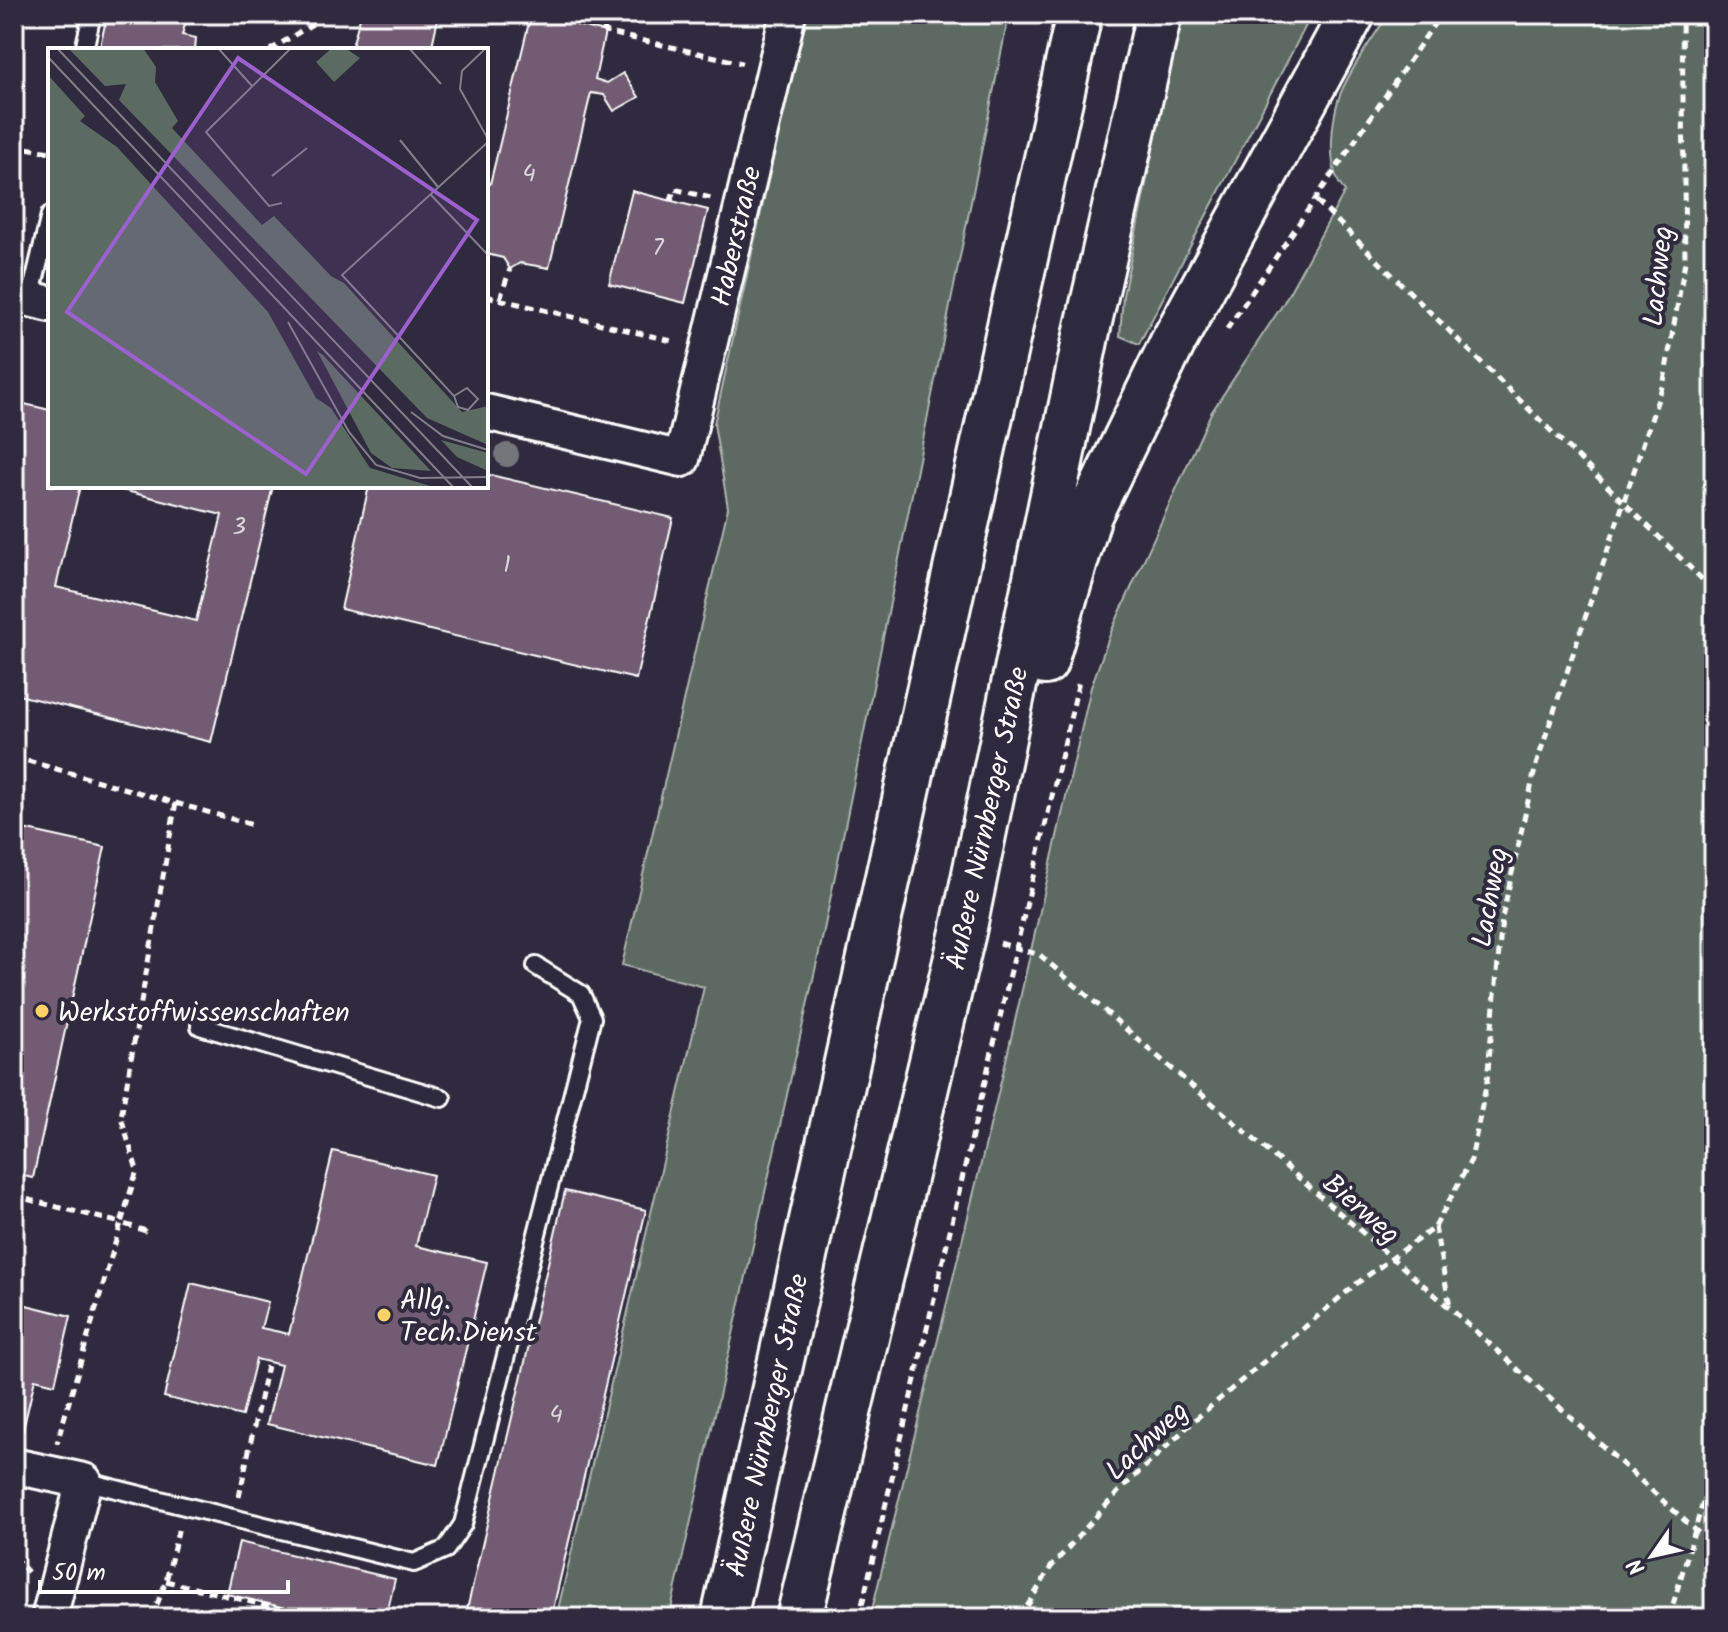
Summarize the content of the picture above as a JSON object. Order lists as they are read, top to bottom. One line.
{"streets":{"highway":["Äußere Nürnberger Straße"],"street":["Haberstraße"],"path":["Lachweg","Bierweg"]},"crossings":[["Lachweg","Bierweg"],["Äußere Nürnberger Straße","Bierweg"]],"places":["Werkstoffwissenschaften","Allg. Tech.Dienst"],"house_numbers":["4","7","3","1","4"],"scale_bar":"50 m","north":"bottom left"}
